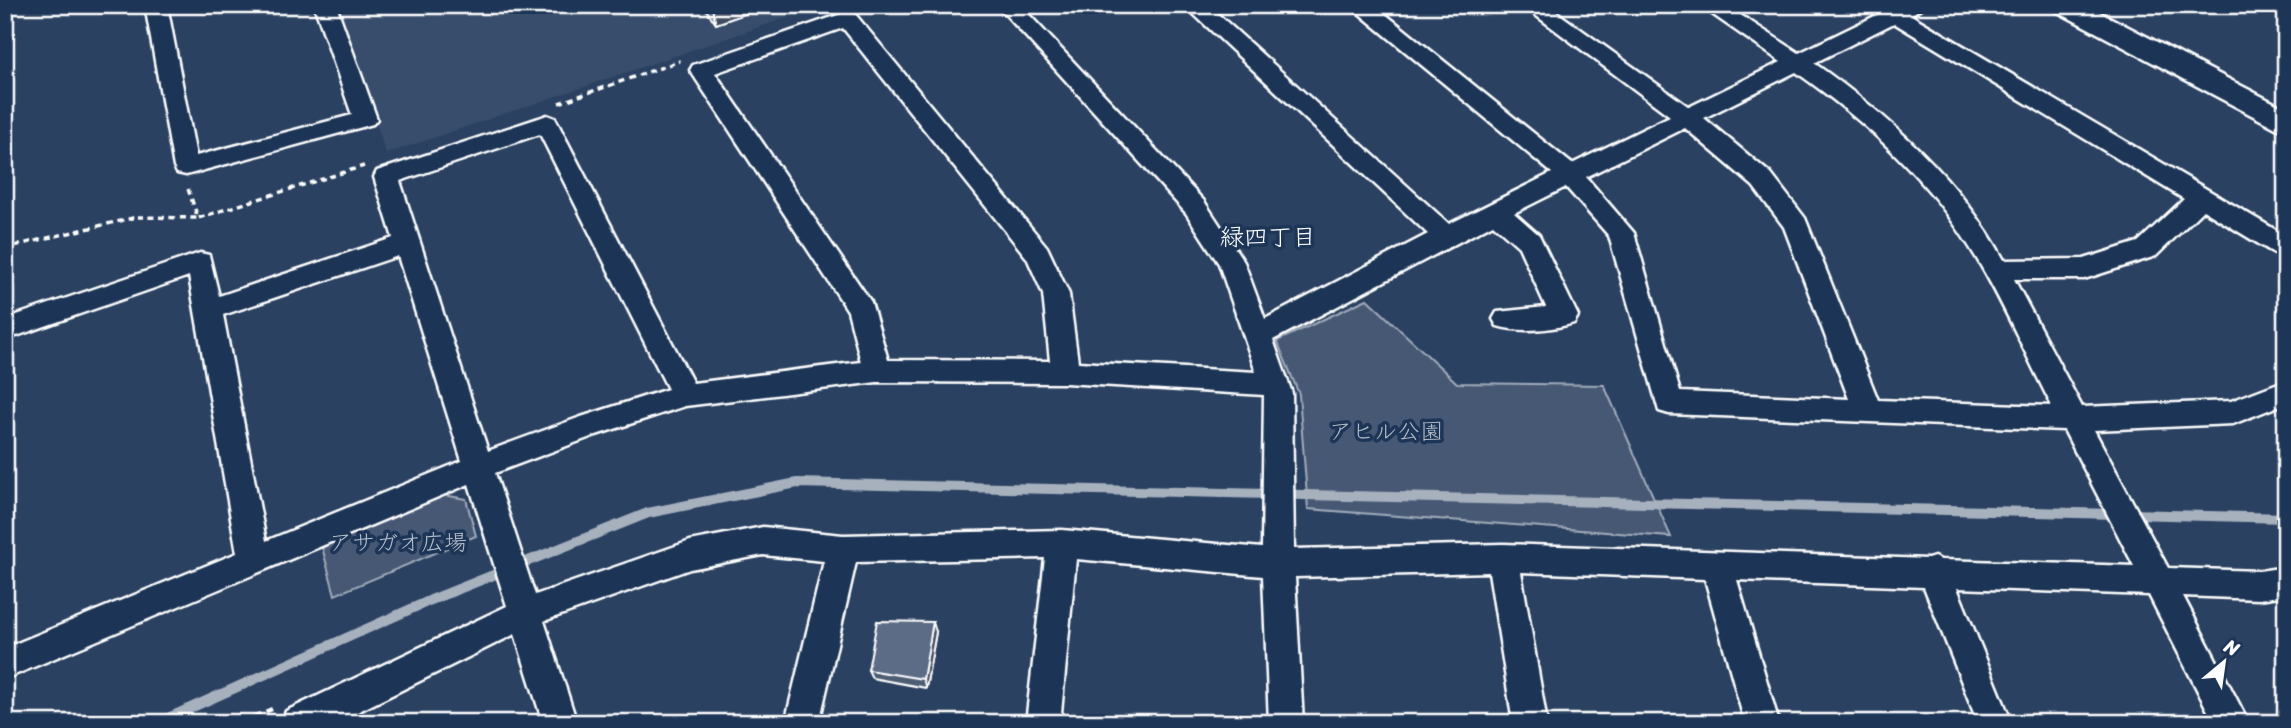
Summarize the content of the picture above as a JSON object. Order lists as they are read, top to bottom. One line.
{"districts":["緑四丁目"],"parks":["アヒル公園","アサガオ広場"],"north":"top right"}
